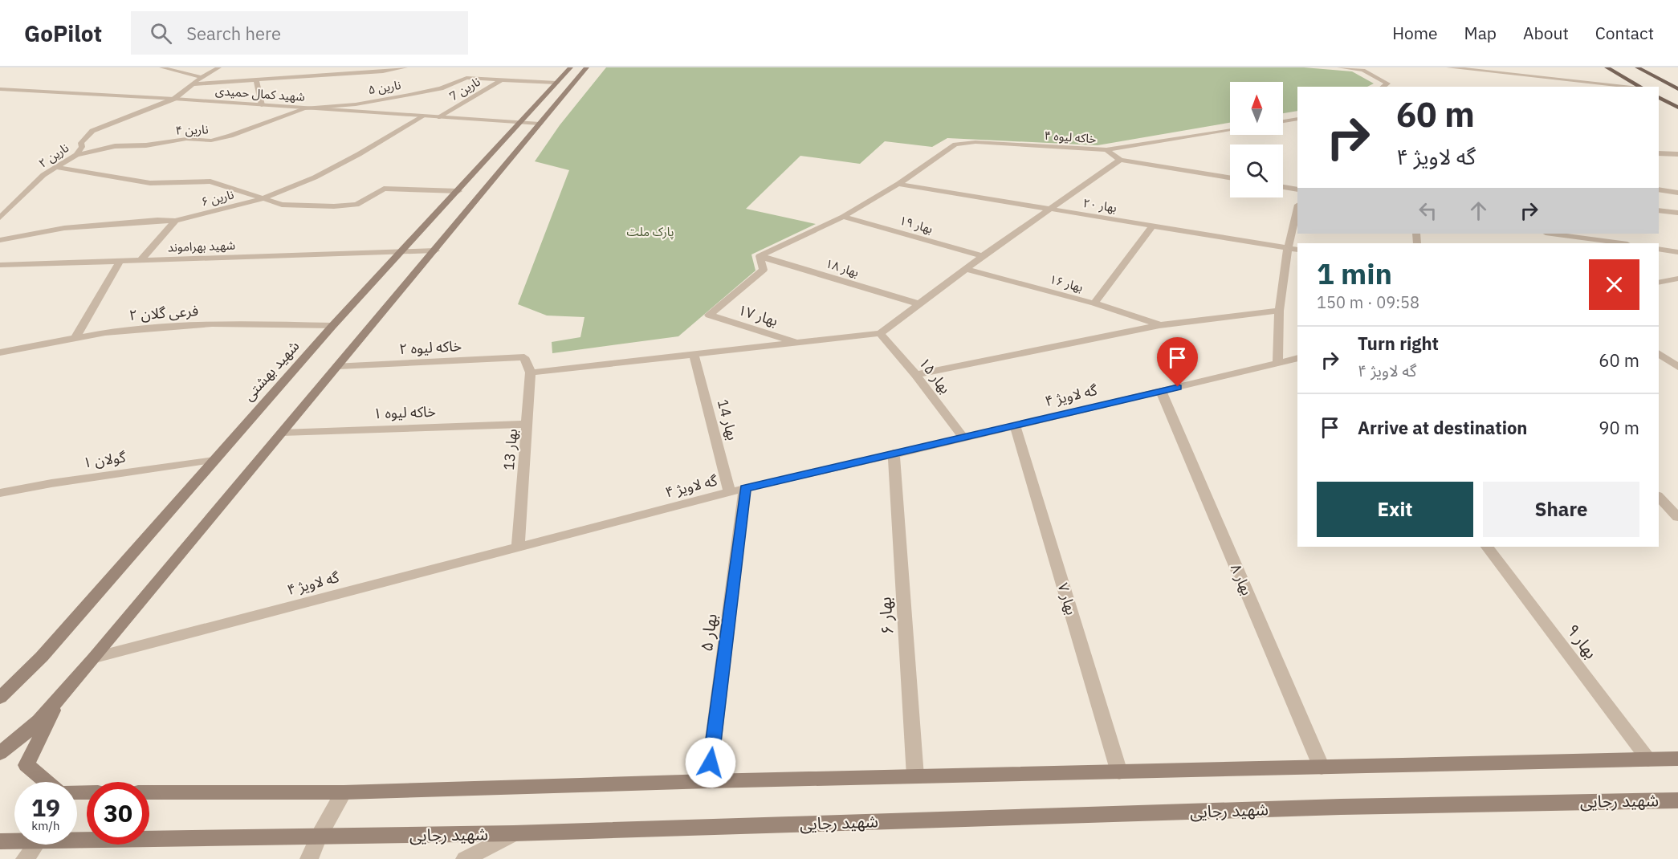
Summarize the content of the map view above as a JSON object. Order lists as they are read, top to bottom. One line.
{"streets":{"main road":["شهید بهشتی","شهید رجایی"],"street":["نارین ۵","نارین 7","شهید کمال حمیدی","نارین ۴","خاکه لیوه ۴","نارین ۲","نارین ۶","بهار ۲۰","بهار ۱۹","شهید بهراموند","بهار ۱۸","بهار ۱۶","فرعی گلان ۲","بهار ۱۷","خاکه لیوه ۲","بهار ۱۵","گه لاویژ ۴","خاکه لیوه ۱","بهار 14","بهار 13","گولان ۱","بهار ۸","بهار ۷","بهار ۶","بهار ۵","بهار ۹"]},"crossings":[["نارین ۵","نارین 7"],["نارین ۵","شهید کمال حمیدی"],["نارین ۵","نارین ۴"],["نارین 7","شهید کمال حمیدی"],["شهید کمال حمیدی","نارین ۴"],["شهید کمال حمیدی","نارین ۲"],["شهید کمال حمیدی","نارین ۶"],["شهید کمال حمیدی","شهید بهشتی"],["نارین ۴","نارین ۲"],["خاکه لیوه ۴","بهار ۲۰"],["خاکه لیوه ۴","بهار ۱۹"],["خاکه لیوه ۴","بهار ۱۸"],["خاکه لیوه ۴","بهار ۱۷"],["شهید بهراموند","شهید بهشتی"],["بهار ۱۸","بهار ۱۷"],["فرعی گلان ۲","شهید بهشتی"],["خاکه لیوه ۲","بهار 13"],["شهید بهشتی","گولان ۱"],["بهار ۱۵","گه لاویژ ۴"],["گه لاویژ ۴","بهار 14"],["گه لاویژ ۴","بهار 13"],["گه لاویژ ۴","بهار ۸"],["گه لاویژ ۴","بهار ۷"],["گه لاویژ ۴","بهار ۶"],["گه لاویژ ۴","بهار ۵"],["خاکه لیوه ۱","بهار 13"]],"parks":["پارک ملت"],"north":"top","page":{"header":"GoPilot","search":"Search here","nav":["Home","Map","About","Contact"],"turn":["60 m","گه لاویژ ۴"],"heading":["1 min","150 m · 09:58"],"list":[{"name":"Turn right","note":"گه لاویژ ۴","value":"60 m"},{"name":"Arrive at destination","value":"90 m"}],"buttons":["Exit","Share"],"speed":"19 km/h","limit":"30"}}
